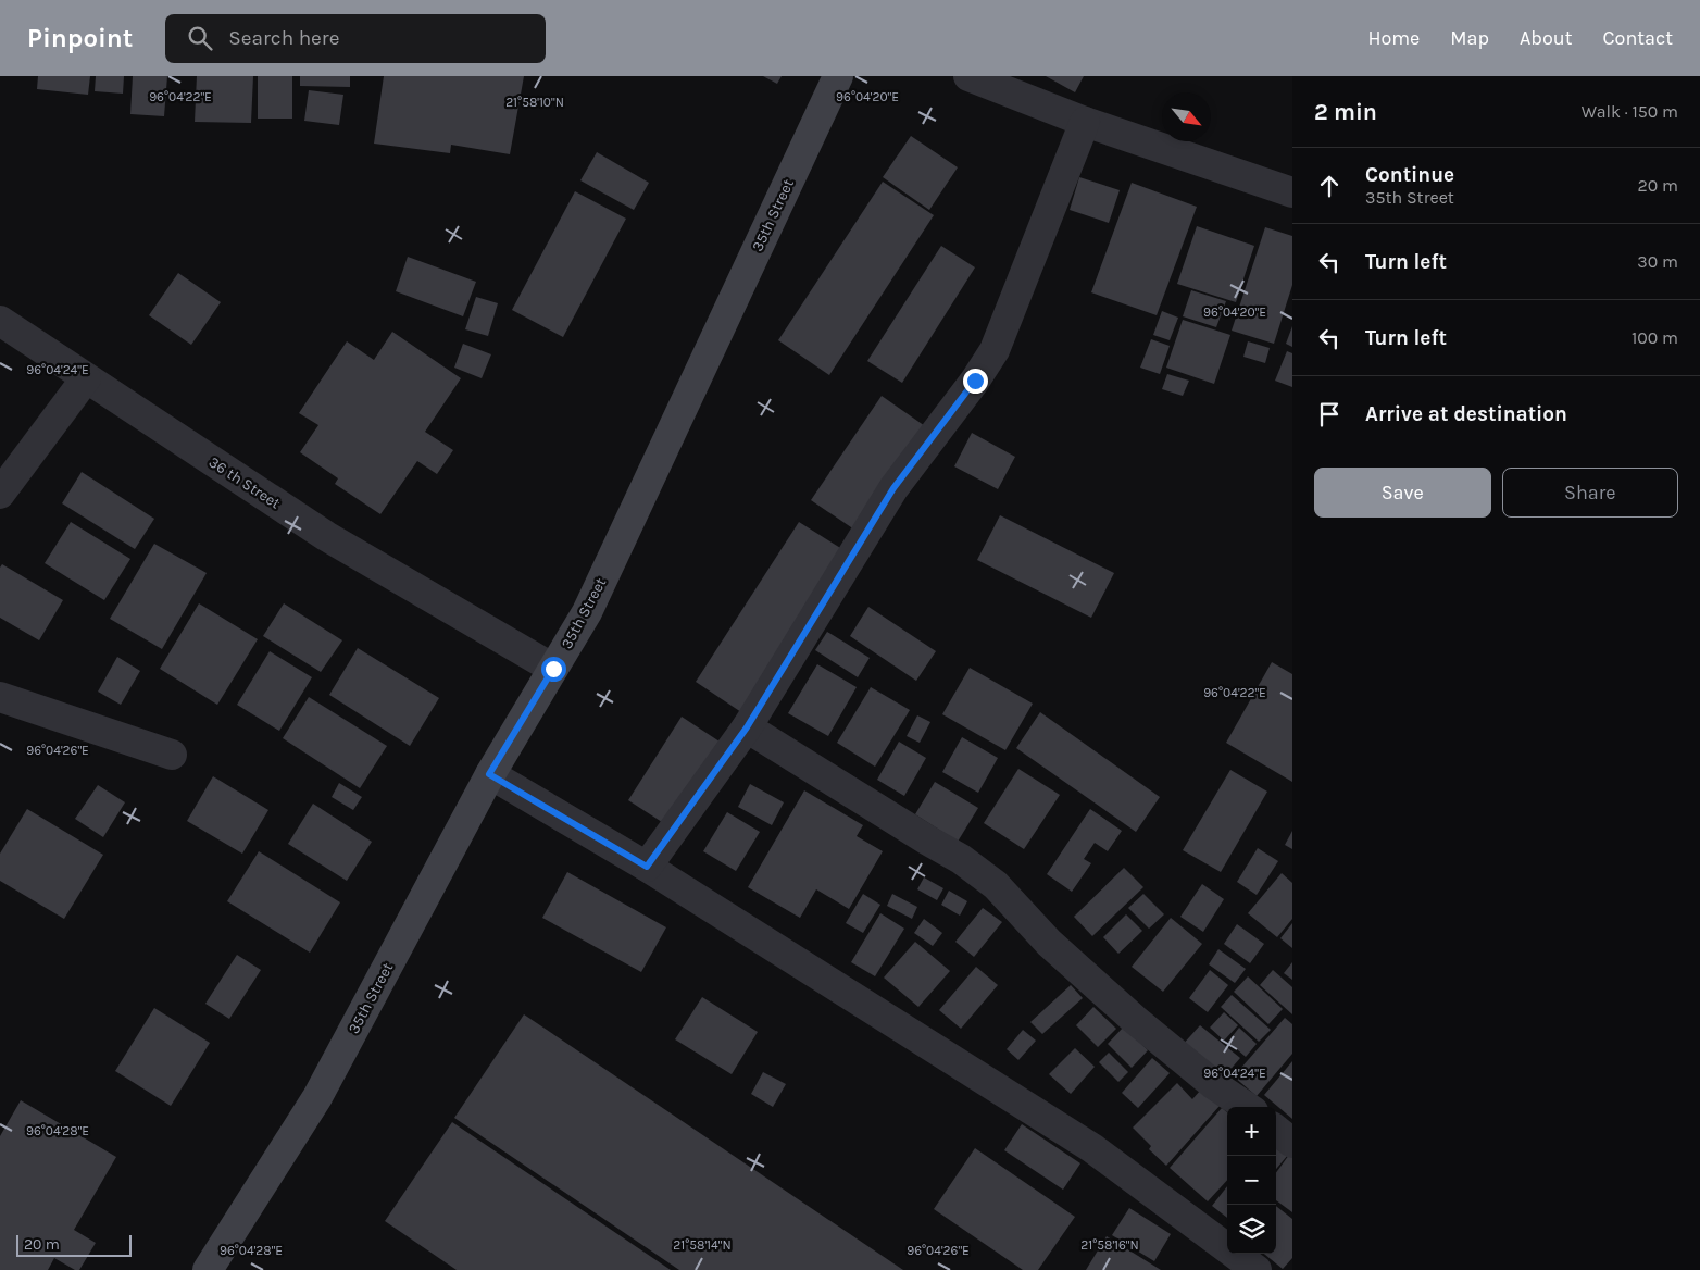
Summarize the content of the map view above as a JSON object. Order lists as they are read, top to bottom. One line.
{"streets":{"main road":["35th Street"],"street":["36 th Street"]},"crossings":[["35th Street","36 th Street"]],"scale_bar":"20 m","north":"bottom right","page":{"header":"Pinpoint","search":"Search here","nav":["Home","Map","About","Contact"],"heading":["2 min","Walk · 150 m"],"list":[["Continue","35th Street","20 m"],["Turn left","30 m"],["Turn left","100 m"],"Arrive at destination"],"buttons":["Save","Share"],"map_buttons":["+","−"],"scale":"20 m"},"coordinates":["96°04'20\"E","96°04'22\"E","21°58'10\"N","96°04'24\"E","96°04'26\"E","96°04'28\"E","21°58'14\"N","21°58'16\"N"]}
